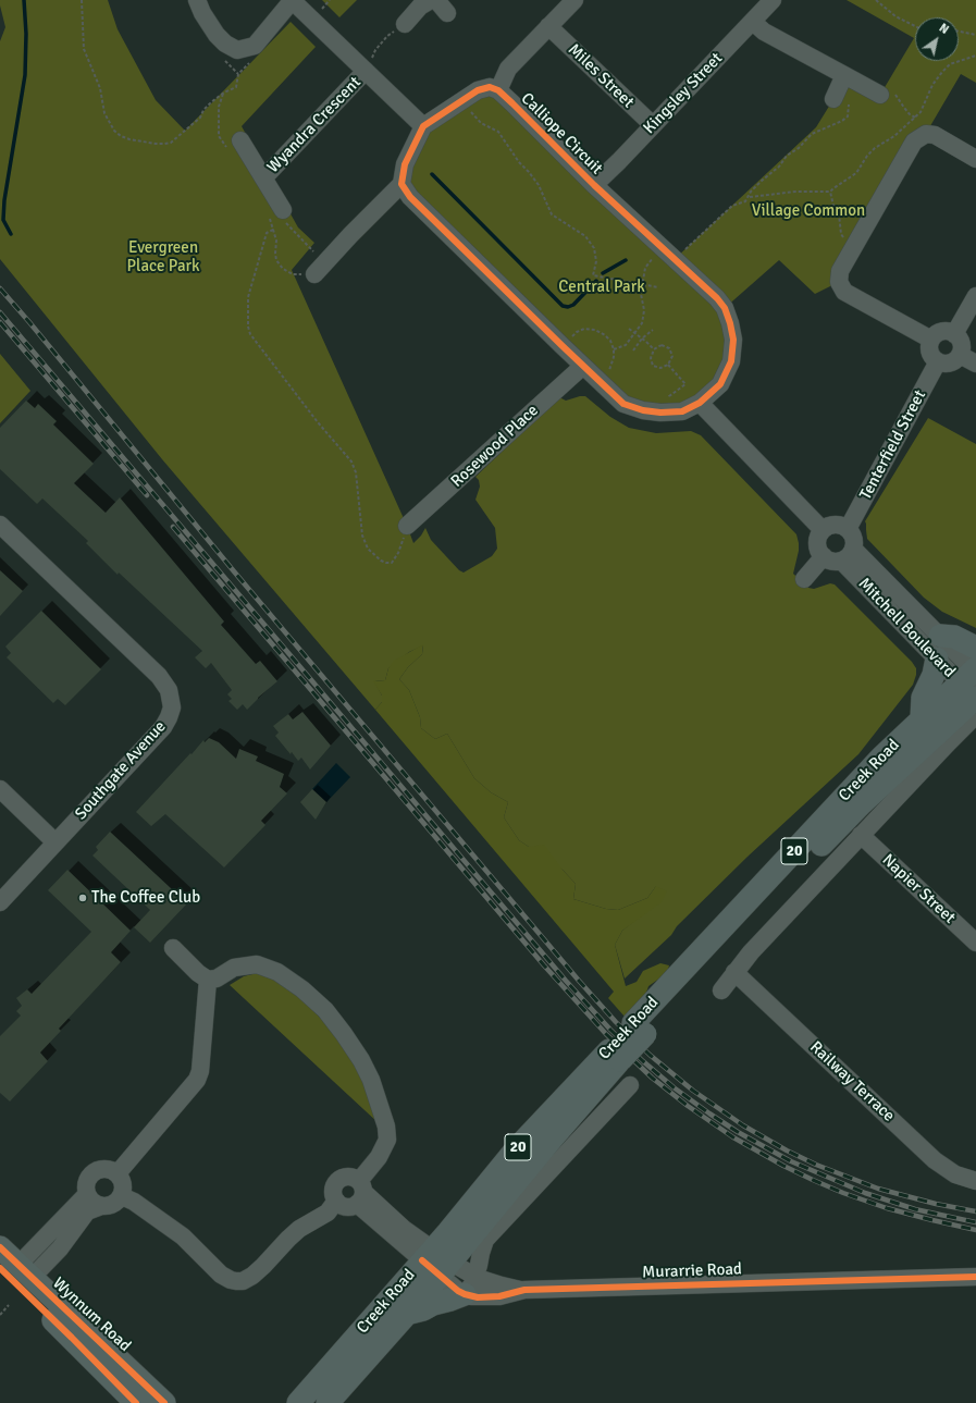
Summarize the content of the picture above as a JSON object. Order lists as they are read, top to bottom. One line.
{"streets":{"main road":["Creek Road","20","Wynnum Road"],"street":["Miles Street","Kingsley Street","Wyandra Crescent","Calliope Circuit","Tenterfield Street","Rosewood Place","Mitchell Boulevard","Southgate Avenue","Napier Street","Railway Terrace","Murarrie Road"]},"crossings":[["Miles Street","Kingsley Street"],["Kingsley Street","Calliope Circuit"],["Wyandra Crescent","Calliope Circuit"],["Calliope Circuit","Rosewood Place"],["Tenterfield Street","Mitchell Boulevard"],["Mitchell Boulevard","Creek Road"]],"parks":["Village Common","Evergreen Place Park","Central Park"],"places":["The Coffee Club"],"north":"top right"}
